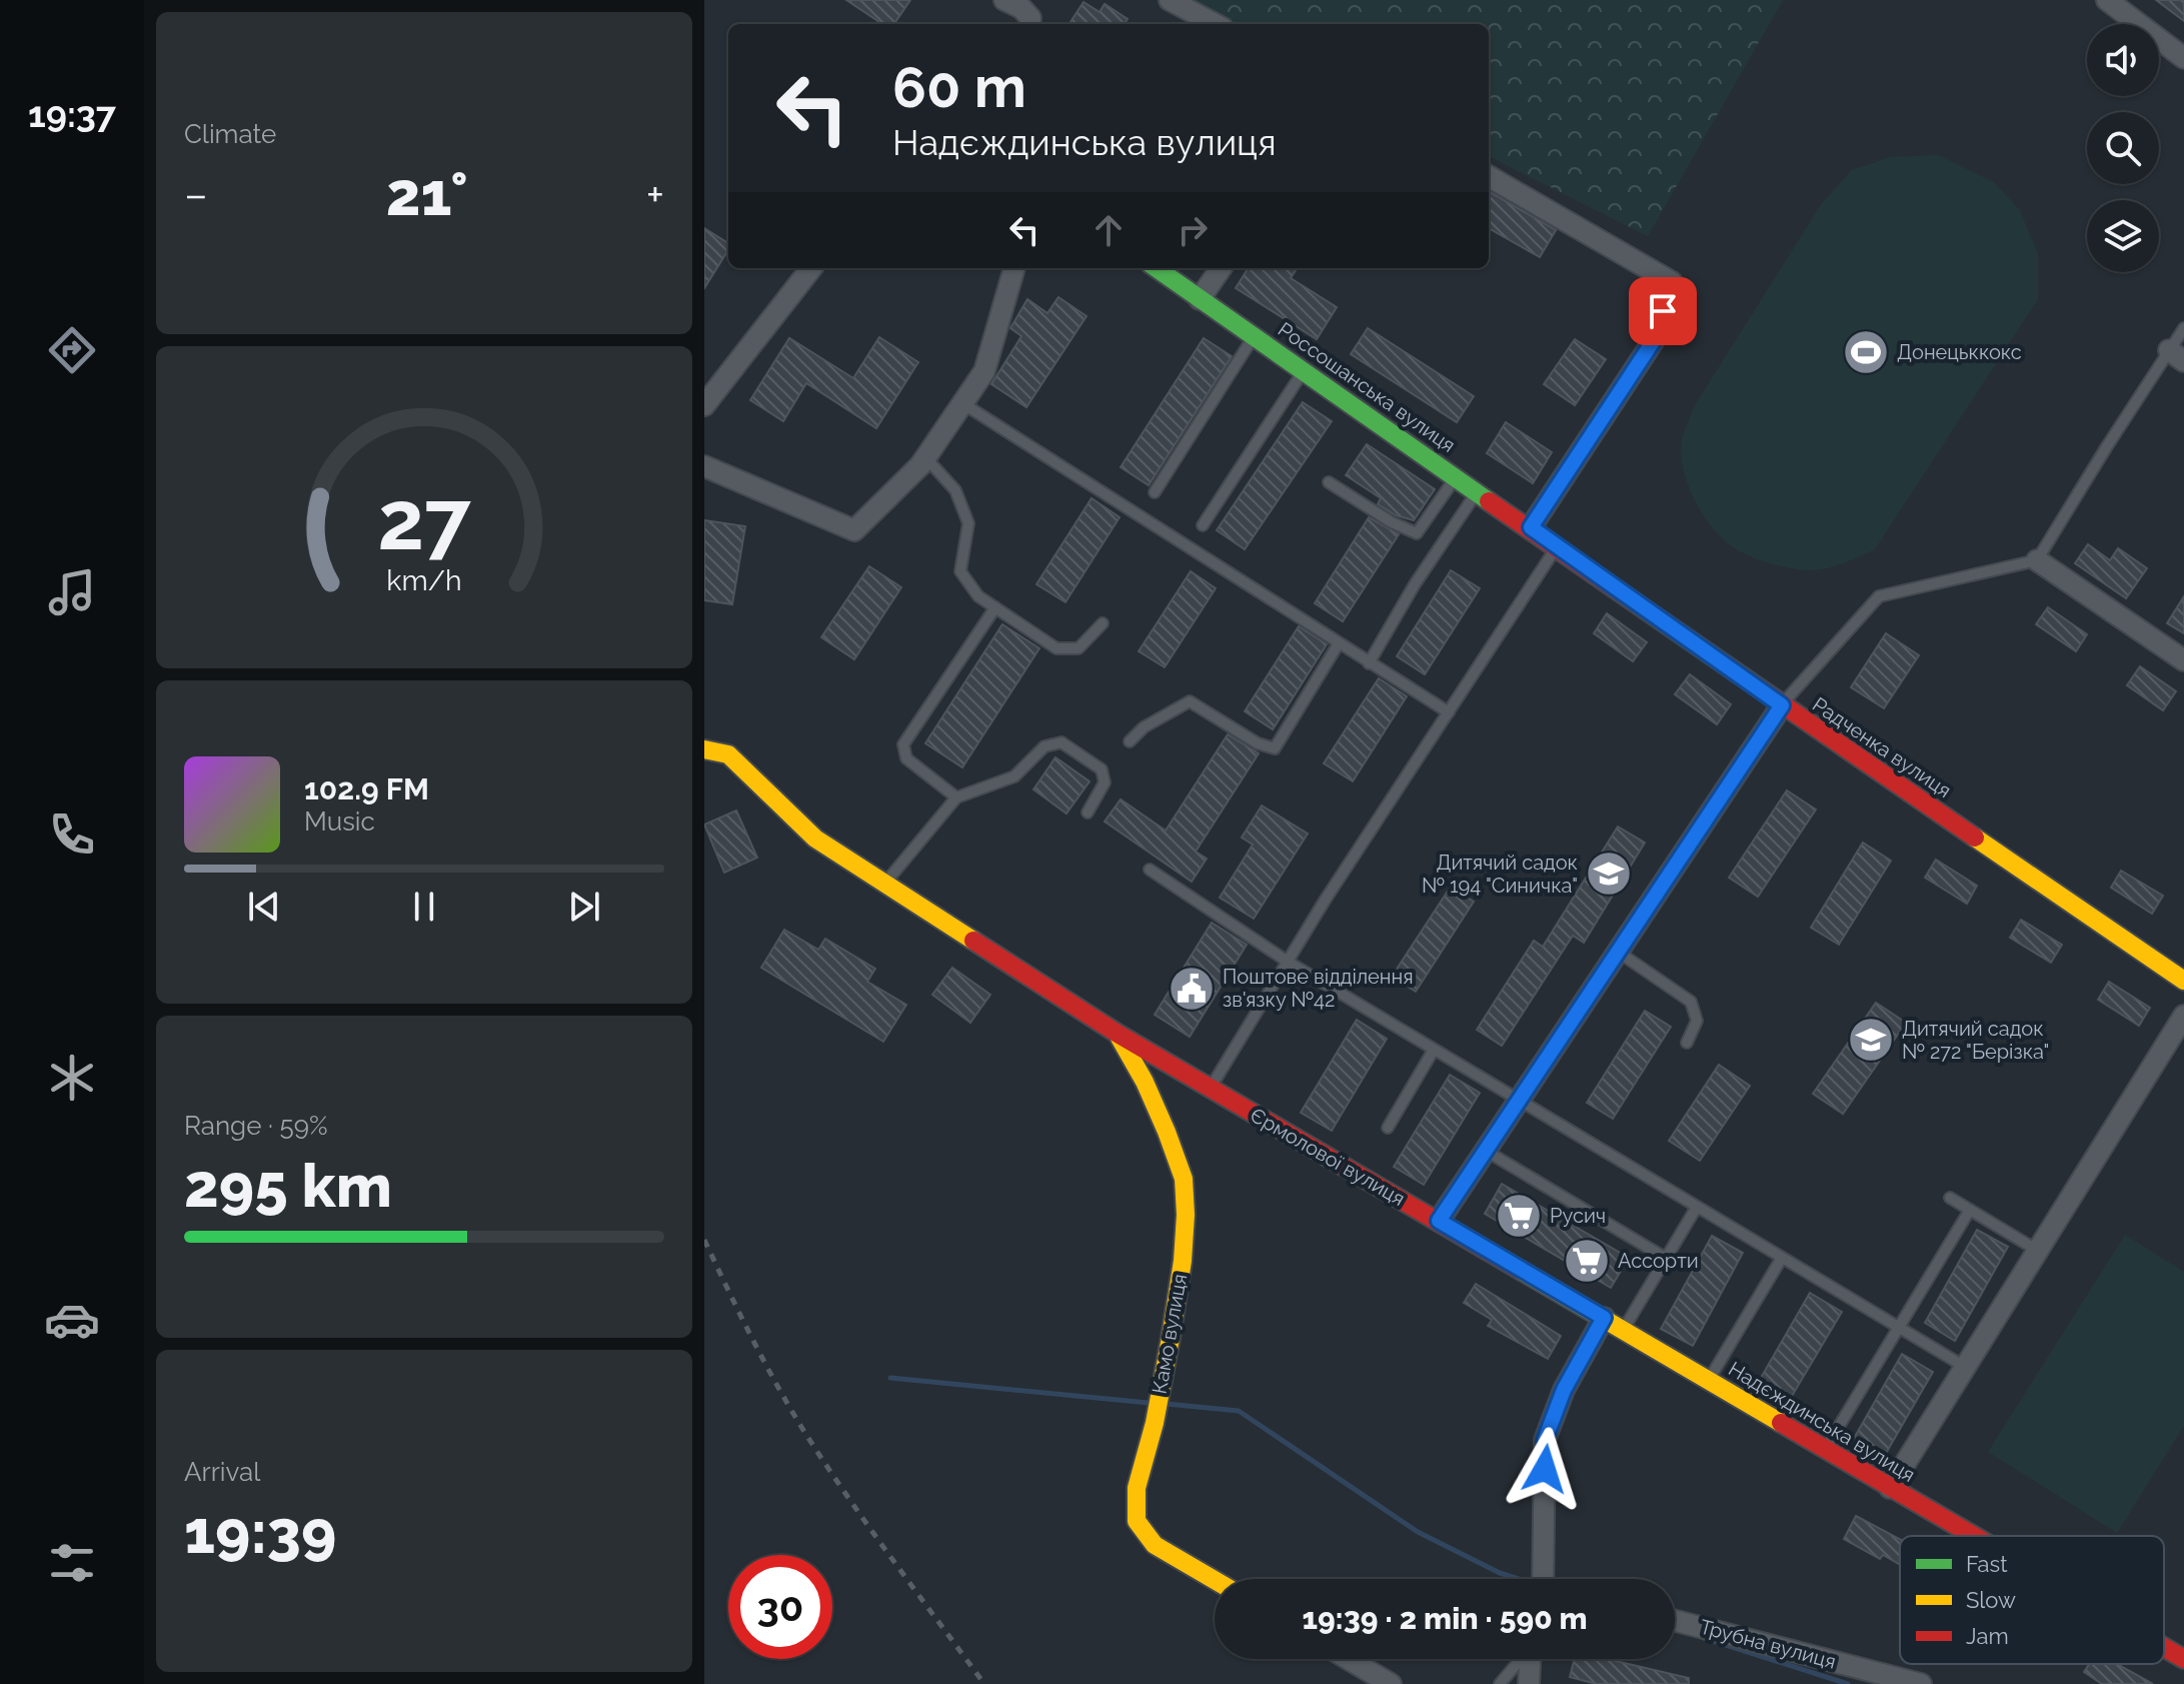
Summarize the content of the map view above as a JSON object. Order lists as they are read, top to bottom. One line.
{"streets":{"street":["Россошанська вулиця","Радченка вулиця","Єрмолової вулиця","Камо вулиця","Надєждинська вулиця","Трубна вулиця"]},"crossings":[["Россошанська вулиця","Радченка вулиця"],["Єрмолової вулиця","Камо вулиця"],["Єрмолової вулиця","Надєждинська вулиця"]],"places":{"sports":["Донецьккокс"],"school or university":["Дитячий садок № 194 \"Синичка\"","Дитячий садок № 272 \"Берізка\""],"public building":["Поштове відділення зв'язку №42"],"supermarket":["Русич","Ассорти"]},"legend":["Fast","Slow","Jam"],"page":{"tabs":"19:37","tile":["Climate",["Range · 59%","295 km"],["Arrival","19:39"]],"turn":["60 m","Надєждинська вулиця"],"heat":["−","21°","+"],"song":["102.9 FM","Music"],"limit":"30","trip":"19:39 · 2 min · 590 m","gauge":["27","km/h"]}}
